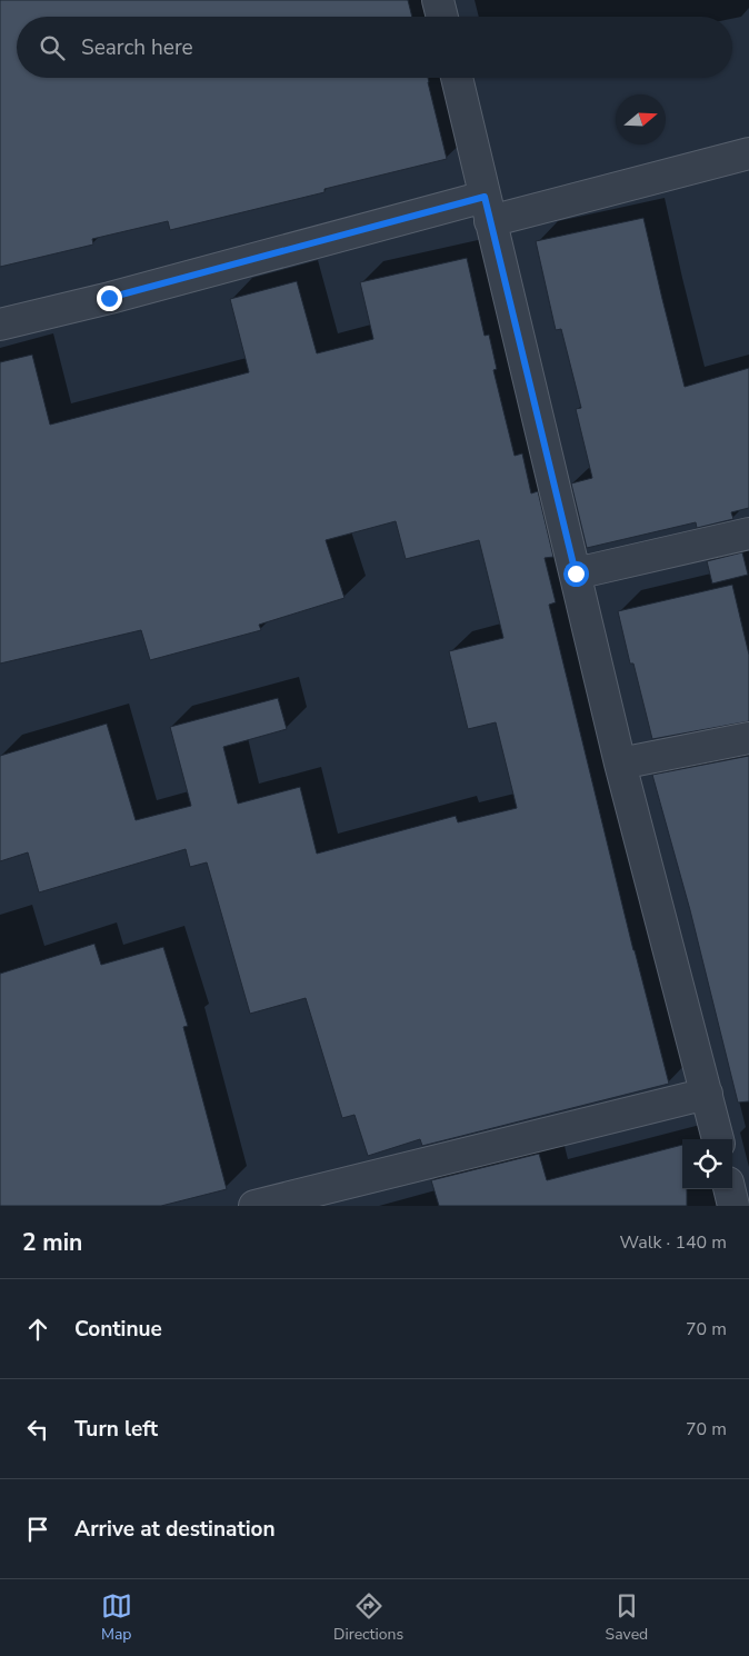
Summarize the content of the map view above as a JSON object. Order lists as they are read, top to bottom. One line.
{"north":"right","page":{"search":"Search here","heading":["2 min","Walk · 140 m"],"list":[["Continue","70 m"],["Turn left","70 m"],"Arrive at destination"],"nav":["Map","Directions","Saved"]}}
